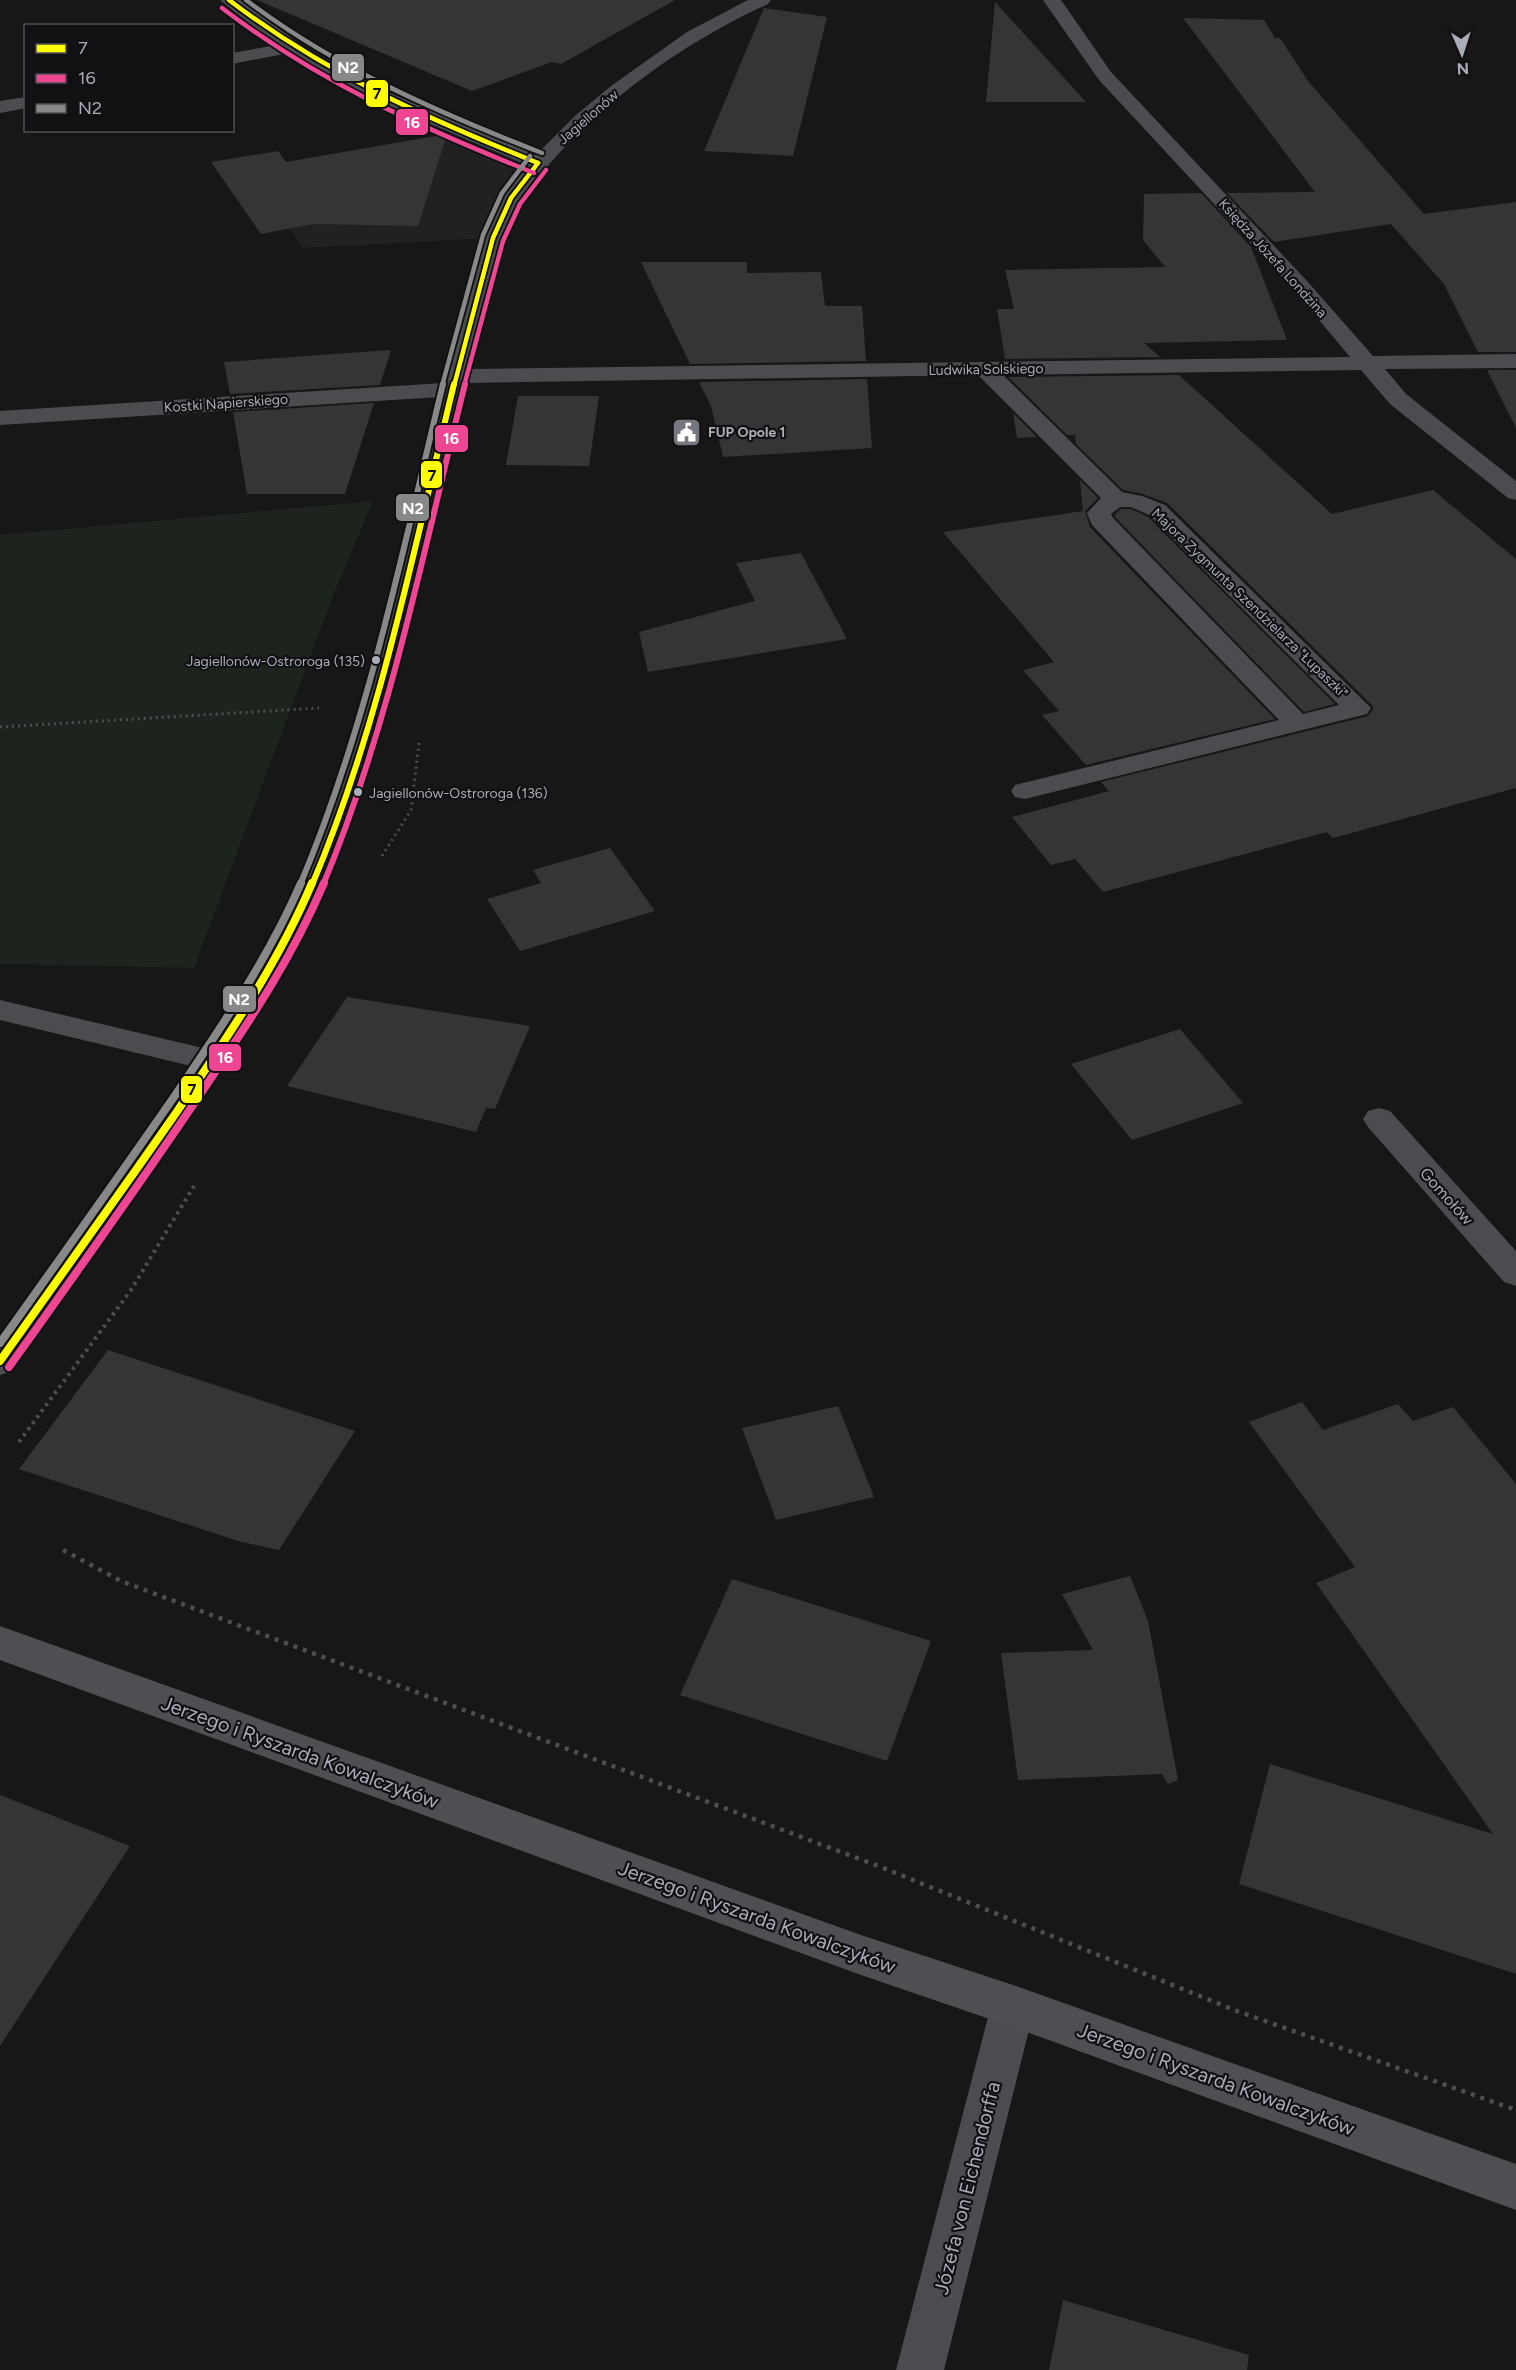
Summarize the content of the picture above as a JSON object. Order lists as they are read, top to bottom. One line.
{"streets":{"main road":["Jerzego i Ryszarda Kowalczyków"],"street":["Jagiellonów","Księdza Józefa Londzina","Ludwika Solskiego","Kostki Napierskiego","Majora Zygmunta Szendzielarza \"Łupaszki\"","Gomołów","Józefa von Eichendorffa"]},"crossings":[["Jagiellonów","Ludwika Solskiego"],["Jagiellonów","Kostki Napierskiego"],["Księdza Józefa Londzina","Ludwika Solskiego"],["Ludwika Solskiego","Kostki Napierskiego"],["Jerzego i Ryszarda Kowalczyków","Józefa von Eichendorffa"]],"places":{"public building":["FUP Opole 1"],"other":["Jagiellonów-Ostroroga (135)","Jagiellonów-Ostroroga (136)"]},"lines":["transit line 7","transit line N2","transit line 16"],"legend":["7","16","N2"],"north":"bottom"}
